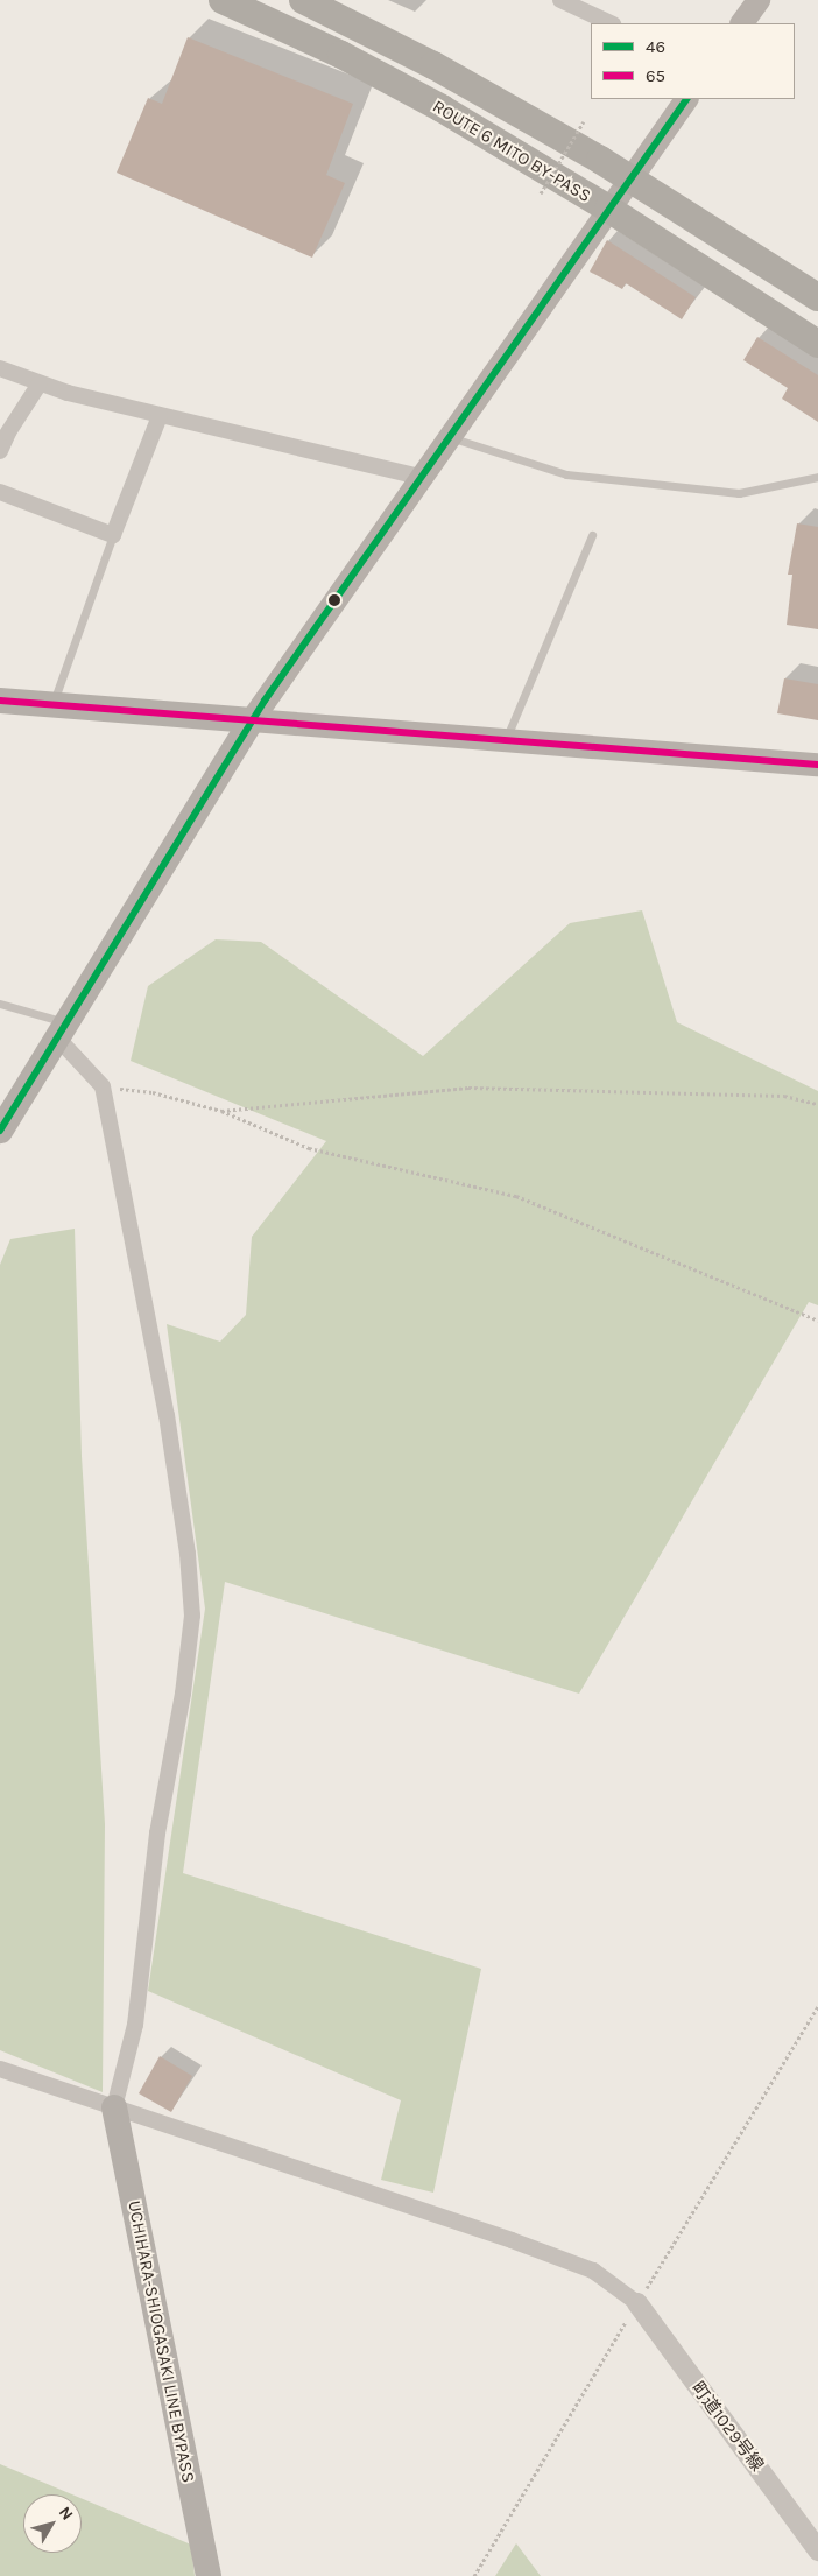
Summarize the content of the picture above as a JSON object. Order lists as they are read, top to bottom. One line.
{"streets":{"highway":["ROUTE 6 MITO BY-PASS"],"main road":["UCHIHARA-SHIOGASAKI LINE BYPASS"],"street":["町道1029号線"]},"lines":["transit line 46","transit line 65"],"legend":["46","65"],"north":"top right"}
